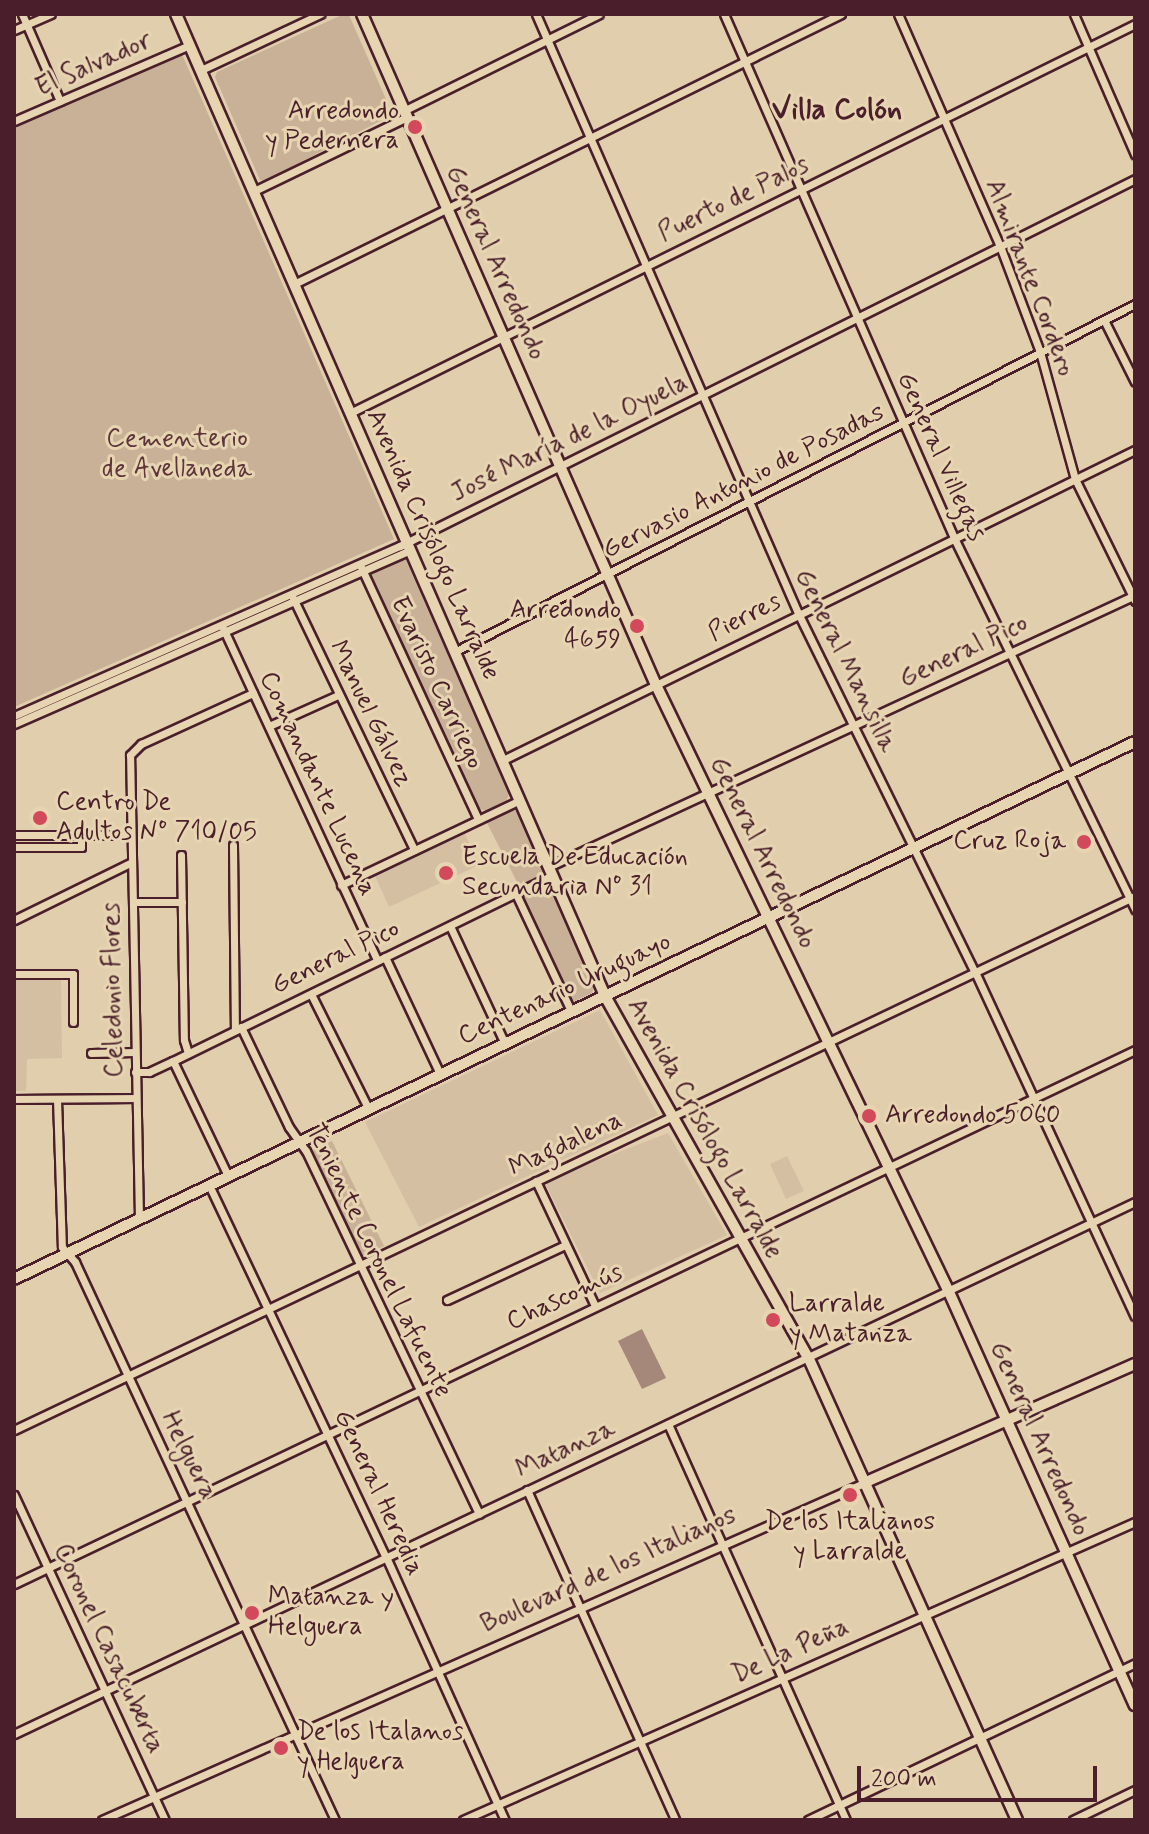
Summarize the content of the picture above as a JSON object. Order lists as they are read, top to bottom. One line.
{"streets":{"street":["El Salvador","Puerto de Palos","General Arredondo","Almirante Cordero","José María de la Oyuela","General Villegas","Gervasio Antonio de Posadas","Avenida Crisólogo Larralde","Pierres","General Pico","General Mansilla","Evaristo Carriego","Manuel Gálvez","Comandante Lucena","Celedonio Flores","Centenario Uruguayo","Magdalena","Teniente Coronel Lafuente","Chascomús","Matanza","Helguera","General Heredia","Boulevard de los Italianos","Coronel Casacuberta","De La Peña"]},"crossings":[["El Salvador","Avenida Crisólogo Larralde"],["Puerto de Palos","General Arredondo"],["Puerto de Palos","Almirante Cordero"],["Puerto de Palos","General Villegas"],["Puerto de Palos","Avenida Crisólogo Larralde"],["Puerto de Palos","General Mansilla"],["General Arredondo","José María de la Oyuela"],["General Arredondo","Gervasio Antonio de Posadas"],["General Arredondo","Pierres"],["General Arredondo","General Pico"],["General Arredondo","Centenario Uruguayo"],["General Arredondo","Magdalena"],["General Arredondo","Chascomús"],["General Arredondo","Matanza"],["General Arredondo","Boulevard de los Italianos"],["General Arredondo","De La Peña"],["Almirante Cordero","José María de la Oyuela"],["Almirante Cordero","Gervasio Antonio de Posadas"],["Almirante Cordero","Pierres"],["Almirante Cordero","General Pico"],["José María de la Oyuela","General Villegas"],["José María de la Oyuela","Avenida Crisólogo Larralde"],["José María de la Oyuela","General Mansilla"],["José María de la Oyuela","Evaristo Carriego"],["José María de la Oyuela","Manuel Gálvez"],["José María de la Oyuela","Comandante Lucena"],["General Villegas","Gervasio Antonio de Posadas"],["General Villegas","Pierres"],["General Villegas","General Pico"],["General Villegas","Centenario Uruguayo"],["General Villegas","Magdalena"],["Gervasio Antonio de Posadas","Avenida Crisólogo Larralde"],["Gervasio Antonio de Posadas","General Mansilla"],["Avenida Crisólogo Larralde","Pierres"],["Avenida Crisólogo Larralde","General Pico"],["Avenida Crisólogo Larralde","Centenario Uruguayo"],["Avenida Crisólogo Larralde","Magdalena"],["Avenida Crisólogo Larralde","Chascomús"],["Avenida Crisólogo Larralde","Matanza"],["Avenida Crisólogo Larralde","Boulevard de los Italianos"],["Avenida Crisólogo Larralde","De La Peña"],["Pierres","General Mansilla"],["General Pico","General Mansilla"],["General Pico","Comandante Lucena"],["General Pico","Celedonio Flores"],["General Pico","Teniente Coronel Lafuente"],["General Mansilla","Centenario Uruguayo"],["General Mansilla","Magdalena"],["General Mansilla","Chascomús"],["General Mansilla","Matanza"],["Comandante Lucena","Celedonio Flores"],["Comandante Lucena","Centenario Uruguayo"],["Celedonio Flores","Centenario Uruguayo"],["Centenario Uruguayo","Teniente Coronel Lafuente"],["Centenario Uruguayo","Helguera"],["Centenario Uruguayo","General Heredia"],["Magdalena","Teniente Coronel Lafuente"],["Magdalena","Helguera"],["Magdalena","General Heredia"],["Teniente Coronel Lafuente","Chascomús"],["Teniente Coronel Lafuente","Matanza"],["Chascomús","Helguera"],["Chascomús","General Heredia"],["Chascomús","Coronel Casacuberta"],["Matanza","Helguera"],["Matanza","General Heredia"],["Matanza","Coronel Casacuberta"],["Helguera","Boulevard de los Italianos"],["General Heredia","Boulevard de los Italianos"],["General Heredia","De La Peña"],["Boulevard de los Italianos","Coronel Casacuberta"]],"districts":["Villa Colón"],"parks":["Cementerio de Avellaneda"],"places":["Arredondo y Pedernera","Arredondo 4659","Centro De Adultos Nº 710/05","Cruz Roja","Escuela De Educación Secundaria Nº 31","Arredondo 5060","Larralde y Matanza","De los Italianos y Larralde","Matanza y Helguera","De los Italanos y Helguera"],"scale_bar":"200 m"}
